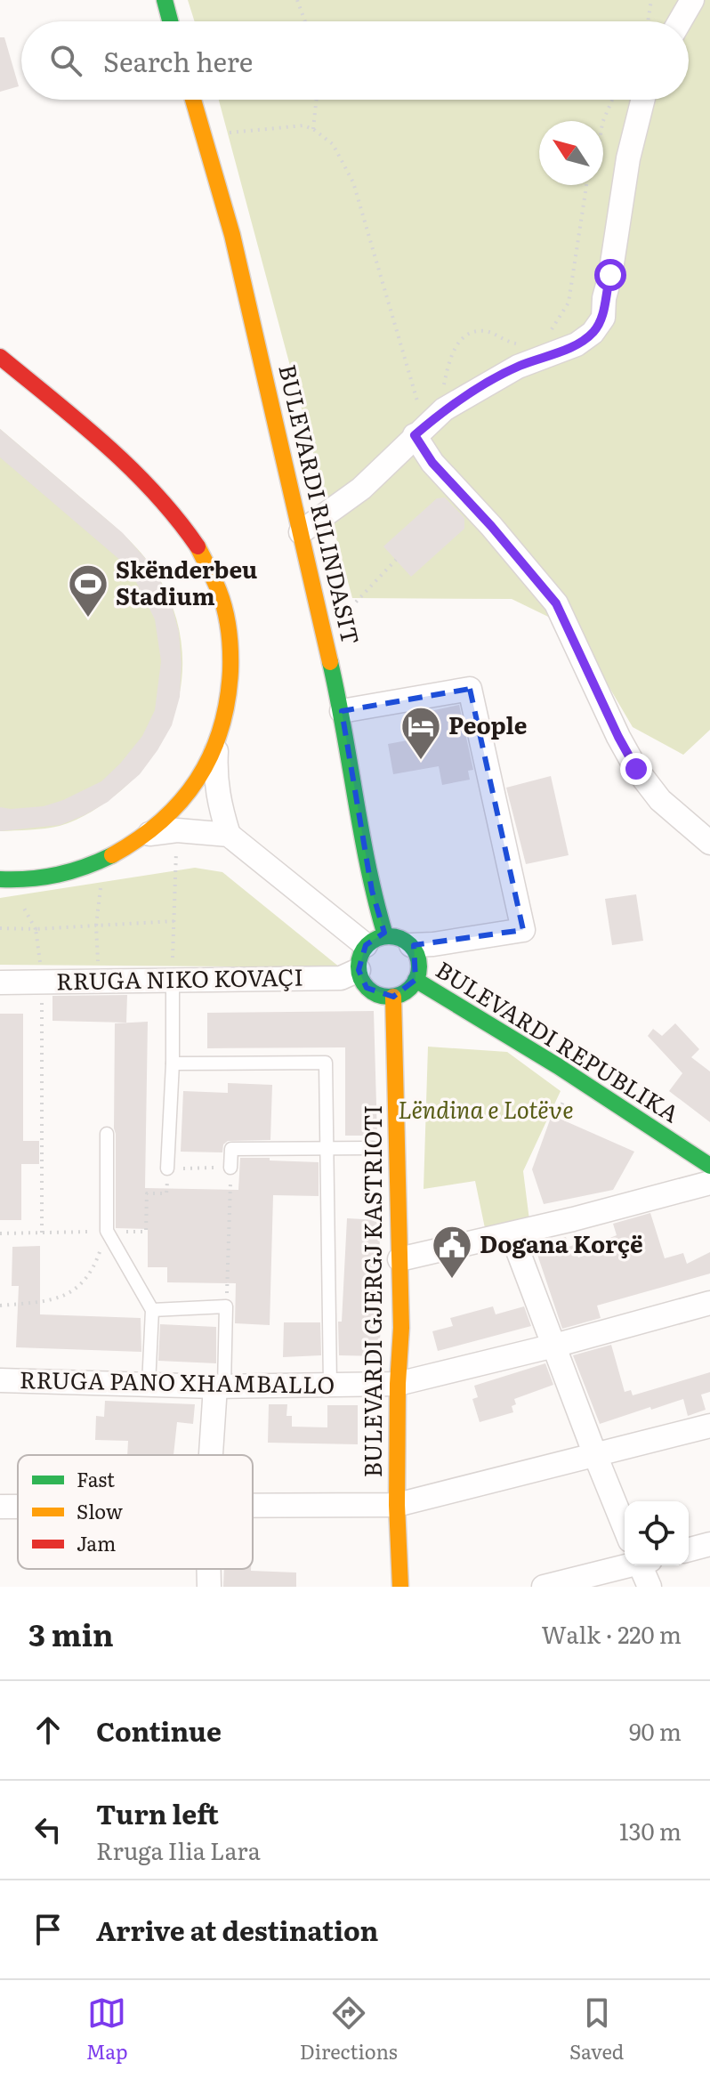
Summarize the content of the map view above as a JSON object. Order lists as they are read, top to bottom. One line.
{"streets":{"main road":["BULEVARDI RILINDASIT","BULEVARDI REPUBLIKA","BULEVARDI GJERGJ KASTRIOTI"],"street":["RRUGA NIKO KOVAÇI","RRUGA PANO XHAMBALLO"]},"crossings":[["BULEVARDI RILINDASIT","RRUGA NIKO KOVAÇI"],["BULEVARDI RILINDASIT","BULEVARDI REPUBLIKA"],["BULEVARDI RILINDASIT","BULEVARDI GJERGJ KASTRIOTI"],["RRUGA NIKO KOVAÇI","BULEVARDI REPUBLIKA"],["RRUGA NIKO KOVAÇI","BULEVARDI GJERGJ KASTRIOTI"],["BULEVARDI REPUBLIKA","BULEVARDI GJERGJ KASTRIOTI"],["BULEVARDI GJERGJ KASTRIOTI","RRUGA PANO XHAMBALLO"]],"parks":["Lëndina e Lotëve"],"places":{"sports":["Skënderbeu Stadium"],"hotel":["People"],"public building":["Dogana Korçë"]},"legend":["Fast","Slow","Jam"],"north":"top left","page":{"search":"Search here","heading":["3 min","Walk · 220 m"],"list":[["Continue","90 m"],["Turn left","Rruga Ilia Lara","130 m"],"Arrive at destination"],"nav":["Map","Directions","Saved"]}}
